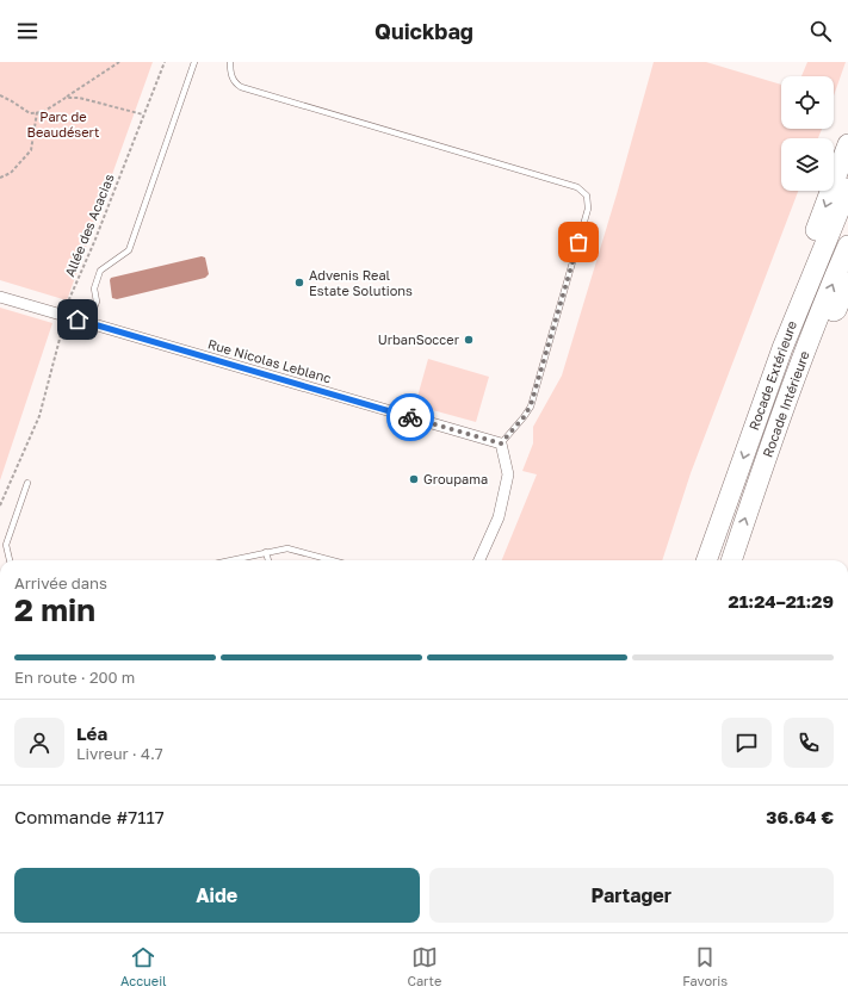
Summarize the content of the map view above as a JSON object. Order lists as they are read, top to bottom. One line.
{"streets":{"highway":["Rocade Extérieure","Rocade Intérieure"],"street":["Rue Nicolas Leblanc"],"path":["Allée des Acacias"]},"crossings":[["Allée des Acacias","Rue Nicolas Leblanc"]],"one_way":["Rocade Extérieure"],"parks":["Parc de Beaudésert"],"places":["Advenis Real Estate Solutions","UrbanSoccer","Groupama"],"page":{"header":"Quickbag","heading":["2 min","Arrivée dans","21:24–21:29"],"panel":["Léa","Livreur · 4.7","Commande #7117","36.64 €"],"bar":"En route · 200 m","buttons":["Aide","Partager"],"tabs":["Accueil","Carte","Favoris"]}}
